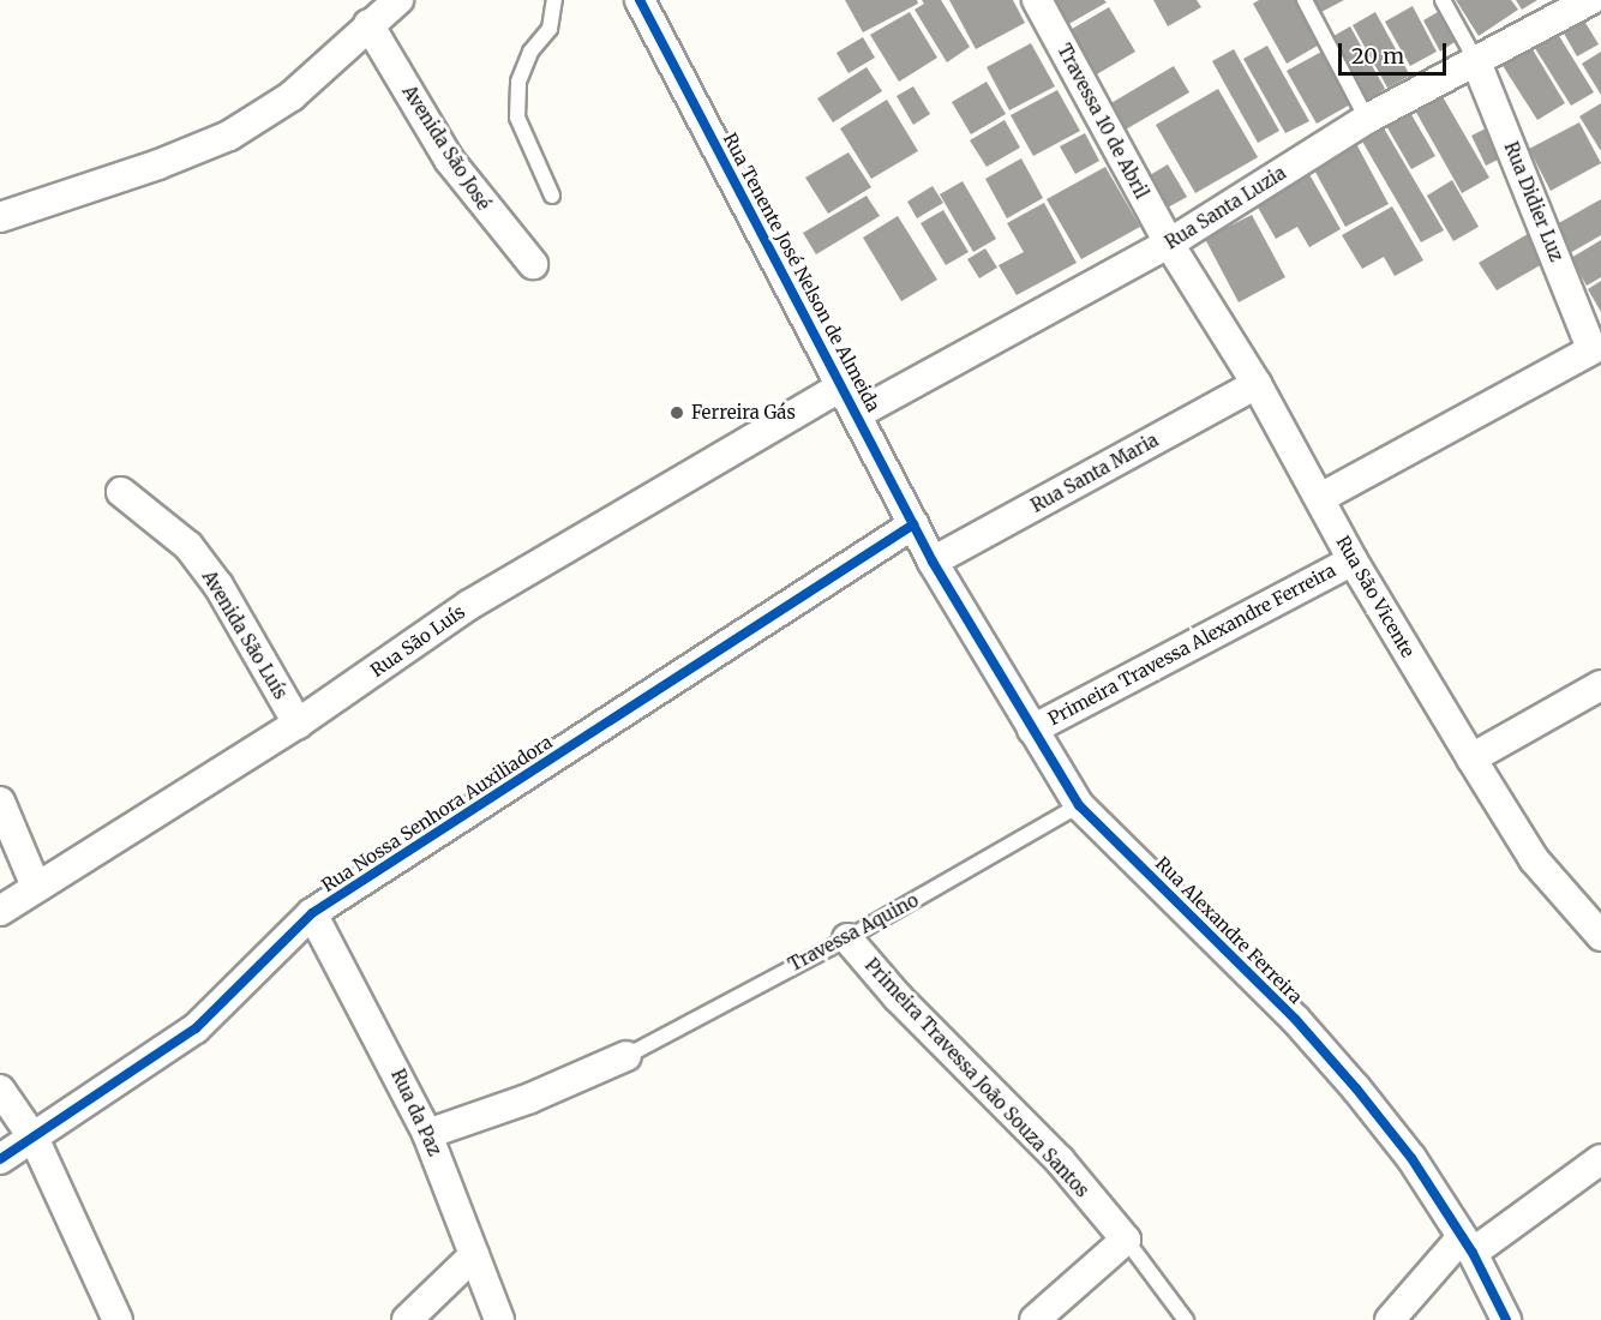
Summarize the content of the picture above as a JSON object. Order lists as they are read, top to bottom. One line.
{"streets":{"street":["Travessa 10 de Abril","Avenida São José","Rua Didier Luz","Rua Santa Luzia","Rua Tenente José Nelson de Almeida","Rua Santa Maria","Rua São Vicente","Avenida São Luís","Rua São Luís","Primeira Travessa Alexandre Ferreira","Rua Nossa Senhora Auxiliadora","Rua Alexandre Ferreira","Primeira Travessa João Souza Santos","Rua da Paz"],"lane":["Travessa Aquino"]},"crossings":[["Travessa 10 de Abril","Rua Santa Luzia"],["Travessa 10 de Abril","Rua São Vicente"],["Rua Didier Luz","Rua Santa Luzia"],["Rua Santa Luzia","Rua Tenente José Nelson de Almeida"],["Rua Santa Luzia","Rua São Vicente"],["Rua Tenente José Nelson de Almeida","Rua Santa Maria"],["Rua Tenente José Nelson de Almeida","Rua São Luís"],["Rua Tenente José Nelson de Almeida","Rua Nossa Senhora Auxiliadora"],["Rua Tenente José Nelson de Almeida","Rua Alexandre Ferreira"],["Rua Santa Maria","Rua São Vicente"],["Rua Santa Maria","Rua Alexandre Ferreira"],["Rua São Vicente","Primeira Travessa Alexandre Ferreira"],["Avenida São Luís","Rua São Luís"],["Primeira Travessa Alexandre Ferreira","Rua Alexandre Ferreira"],["Rua Nossa Senhora Auxiliadora","Rua da Paz"],["Rua Alexandre Ferreira","Travessa Aquino"],["Travessa Aquino","Primeira Travessa João Souza Santos"]],"places":["Ferreira Gás"],"scale_bar":"20 m"}
